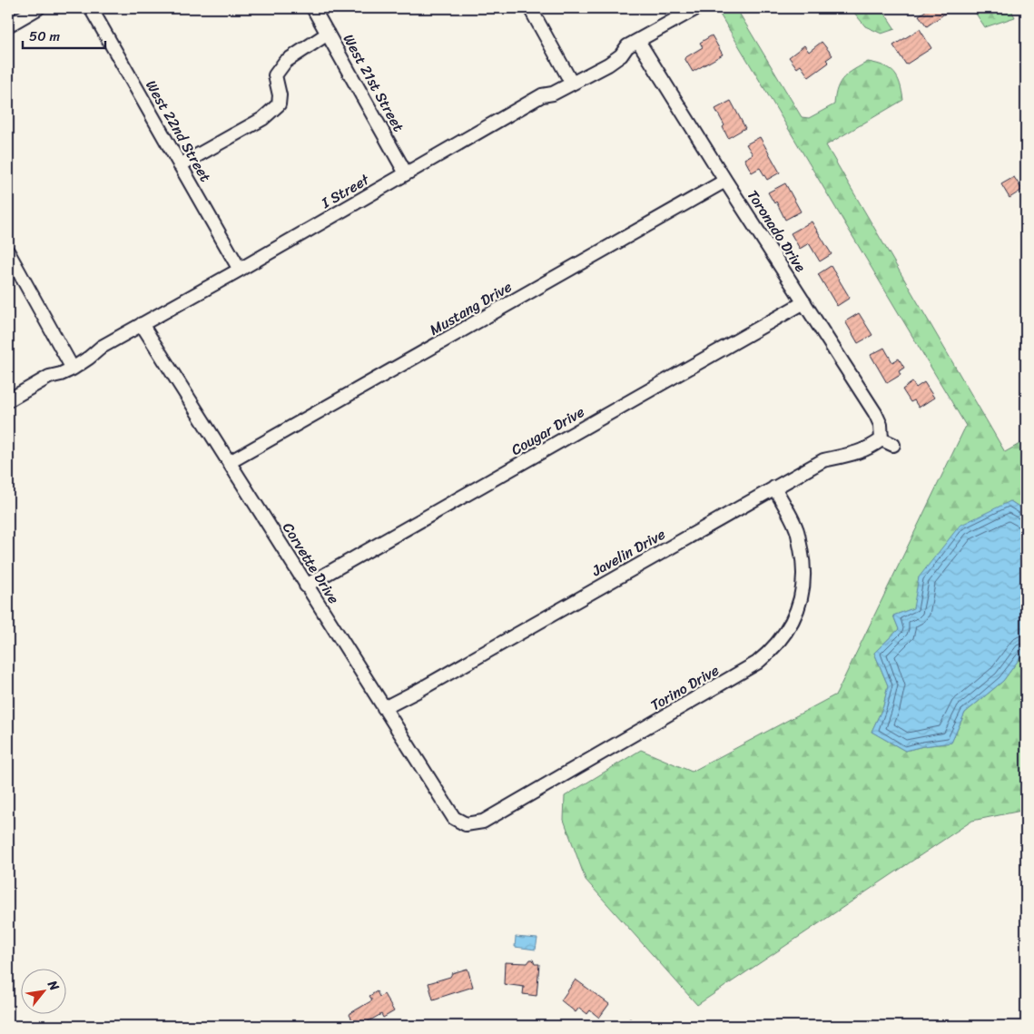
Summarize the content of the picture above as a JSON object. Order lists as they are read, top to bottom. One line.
{"streets":{"street":["West 21st Street","West 22nd Street","I Street","Toronado Drive","Mustang Drive","Cougar Drive","Javelin Drive","Corvette Drive","Torino Drive"]},"crossings":[["West 21st Street","I Street"],["West 22nd Street","I Street"],["I Street","Toronado Drive"],["I Street","Corvette Drive"],["Toronado Drive","Mustang Drive"],["Toronado Drive","Cougar Drive"],["Toronado Drive","Javelin Drive"],["Mustang Drive","Corvette Drive"],["Cougar Drive","Corvette Drive"],["Javelin Drive","Corvette Drive"],["Javelin Drive","Torino Drive"],["Corvette Drive","Torino Drive"]],"scale_bar":"50 m","north":"top right"}
